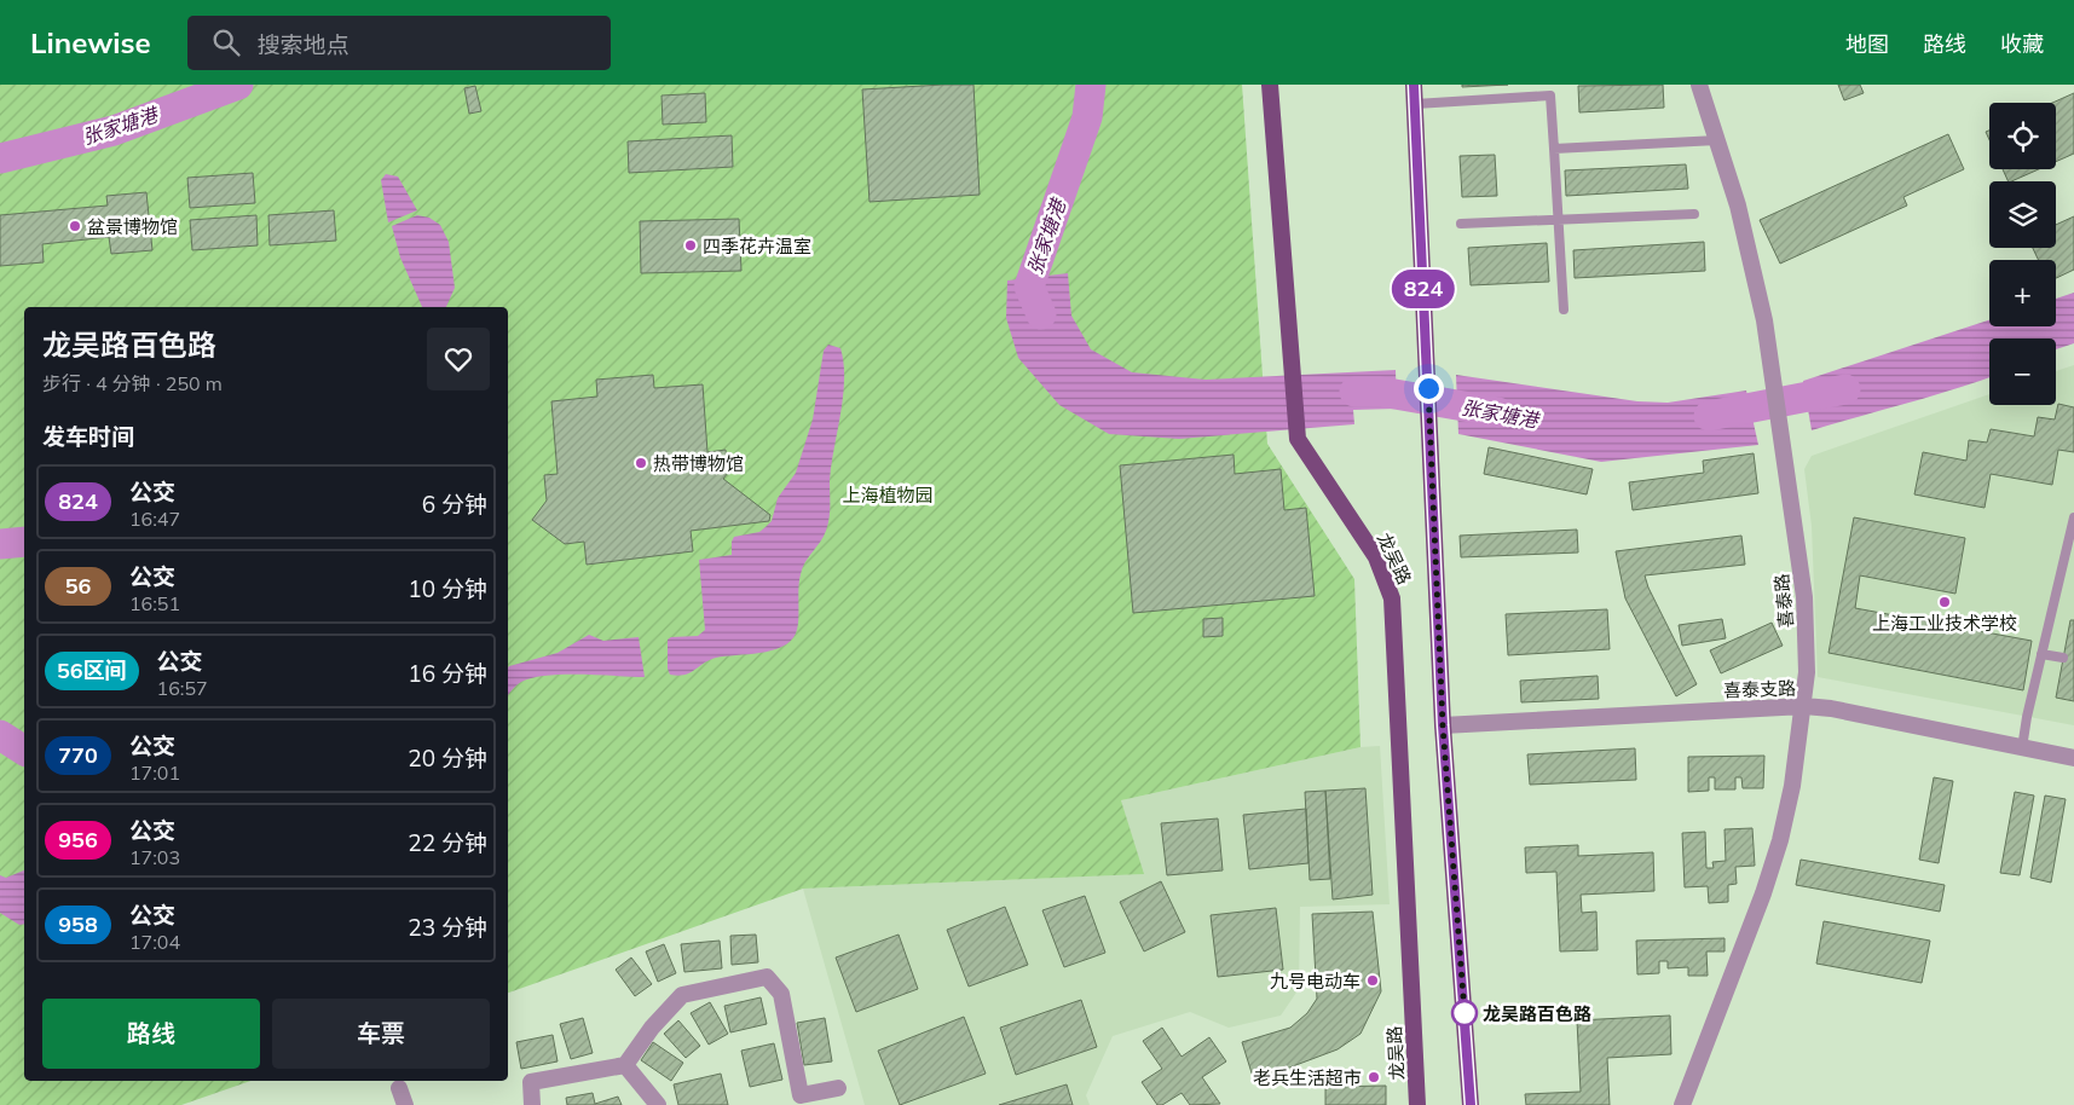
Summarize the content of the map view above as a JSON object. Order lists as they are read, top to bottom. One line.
{"streets":{"main road":["龙吴路"],"street":["喜泰路","喜泰支路"]},"crossings":[["龙吴路","喜泰支路"],["喜泰路","喜泰支路"]],"water":["张家塘港"],"parks":["上海植物园"],"places":["盆景博物馆","四季花卉温室","热带博物馆","上海工业技术学校","九号电动车","龙吴路百色路","老兵生活超市"],"lines":["bus line 824"],"page":{"header":"Linewise","search":"搜索地点","nav":["地图","路线","收藏"],"on_map":"824","map_buttons":["+","−"],"heading":[["龙吴路百色路","步行 · 4 分钟 · 250 m"],"发车时间"],"list":[{"mark":"824","name":"公交","note":"16:47","value":"6 分钟"},{"mark":"56","name":"公交","note":"16:51","value":"10 分钟"},{"mark":"56区间","name":"公交","note":"16:57","value":"16 分钟"},{"mark":"770","name":"公交","note":"17:01","value":"20 分钟"},{"mark":"956","name":"公交","note":"17:03","value":"22 分钟"},{"mark":"958","name":"公交","note":"17:04","value":"23 分钟"}],"buttons":["路线","车票"]}}
